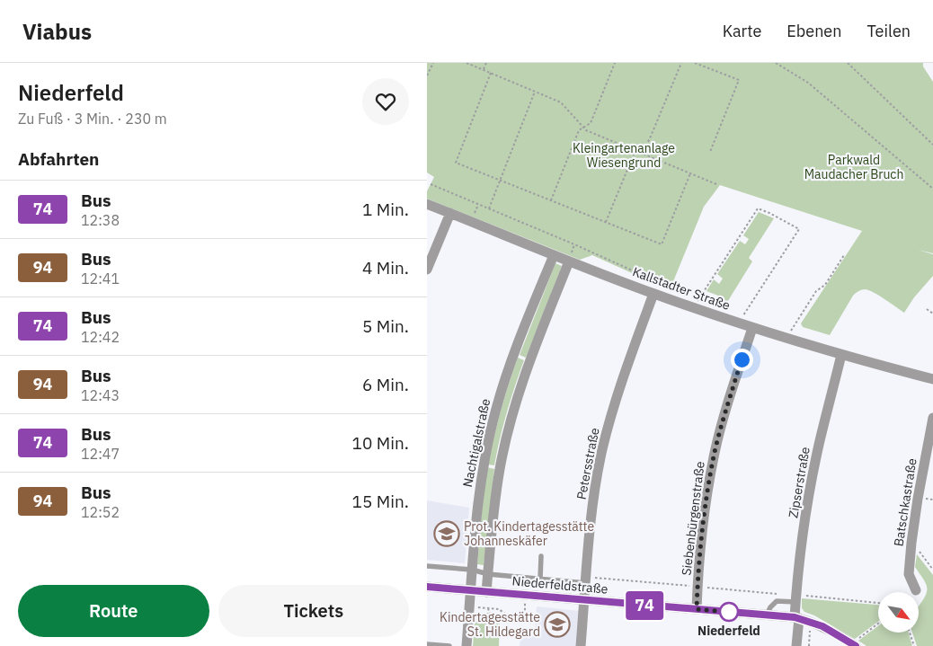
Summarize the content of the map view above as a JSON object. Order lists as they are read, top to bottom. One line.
{"streets":{"street":["Kallstadter Straße","Nachtigalstraße","Petersstraße","Zipserstraße","Batschkastraße","Siebenbürgenstraße","Niederfeldstraße"]},"crossings":[["Kallstadter Straße","Nachtigalstraße"],["Kallstadter Straße","Petersstraße"],["Kallstadter Straße","Zipserstraße"],["Kallstadter Straße","Siebenbürgenstraße"],["Nachtigalstraße","Niederfeldstraße"],["Petersstraße","Niederfeldstraße"],["Zipserstraße","Niederfeldstraße"],["Siebenbürgenstraße","Niederfeldstraße"]],"parks":["Kleingartenanlage Wiesengrund","Parkwald Maudacher Bruch"],"places":{"school or university":["Prot. Kindertagesstätte Johanneskäfer","Kindertagesstätte St. Hildegard"],"other":["Niederfeld"]},"lines":["bus line 74"],"north":"bottom right","page":{"header":"Viabus","nav":["Karte","Ebenen","Teilen"],"heading":[["Niederfeld","Zu Fuß · 3 Min. · 230 m"],"Abfahrten"],"on_map":"74","list":[{"mark":"74","name":"Bus","note":"12:38","value":"1 Min."},{"mark":"94","name":"Bus","note":"12:41","value":"4 Min."},{"mark":"74","name":"Bus","note":"12:42","value":"5 Min."},{"mark":"94","name":"Bus","note":"12:43","value":"6 Min."},{"mark":"74","name":"Bus","note":"12:47","value":"10 Min."},{"mark":"94","name":"Bus","note":"12:52","value":"15 Min."}],"buttons":["Route","Tickets"]}}
